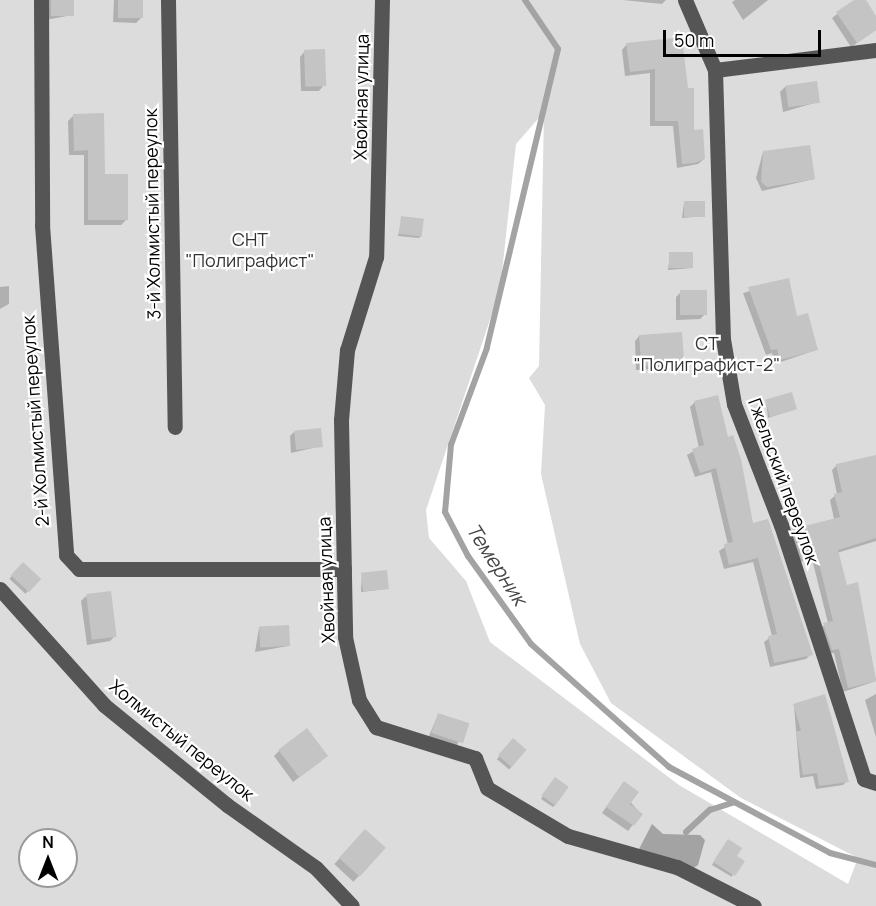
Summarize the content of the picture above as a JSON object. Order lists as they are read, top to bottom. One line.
{"streets":{"street":["Хвойная улица","3-й Холмистый переулок","2-й Холмистый переулок","Гжельский переулок","Холмистый переулок"]},"crossings":[["Хвойная улица","2-й Холмистый переулок"]],"water":["Темерник"],"parks":["СНТ \"Полиграфист\"","СТ \"Полиграфист-2\""],"scale_bar":"50 m","north":"top"}
